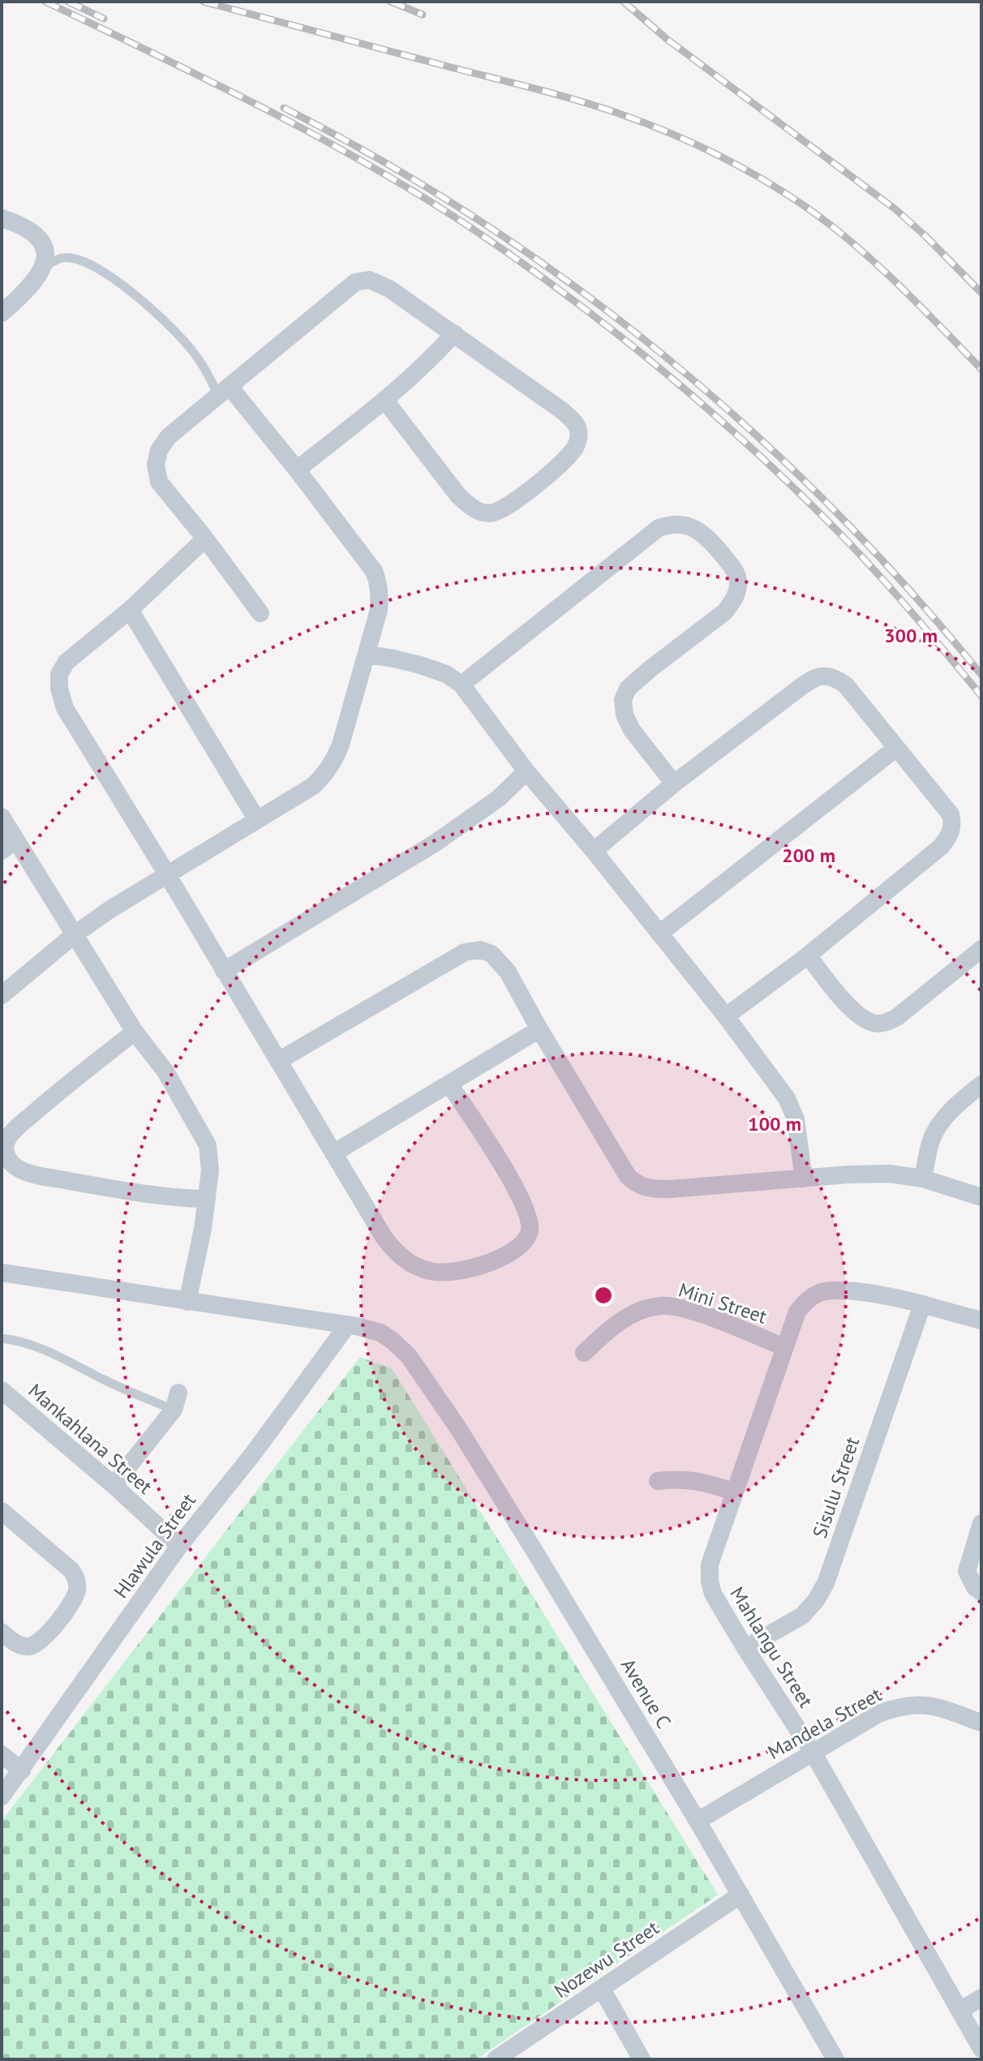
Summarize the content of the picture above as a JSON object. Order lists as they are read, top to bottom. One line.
{"streets":{"street":["Mini Street","Mankahlana Street","Sisulu Street","Hlawula Street","Mahlangu Street","Avenue C","Mandela Street","Nozewu Street"]},"crossings":[["Mini Street","Mahlangu Street"],["Mankahlana Street","Hlawula Street"],["Sisulu Street","Mahlangu Street"],["Hlawula Street","Avenue C"],["Mahlangu Street","Mandela Street"],["Avenue C","Mandela Street"],["Avenue C","Nozewu Street"]],"rings":["300 m","200 m","100 m"]}
